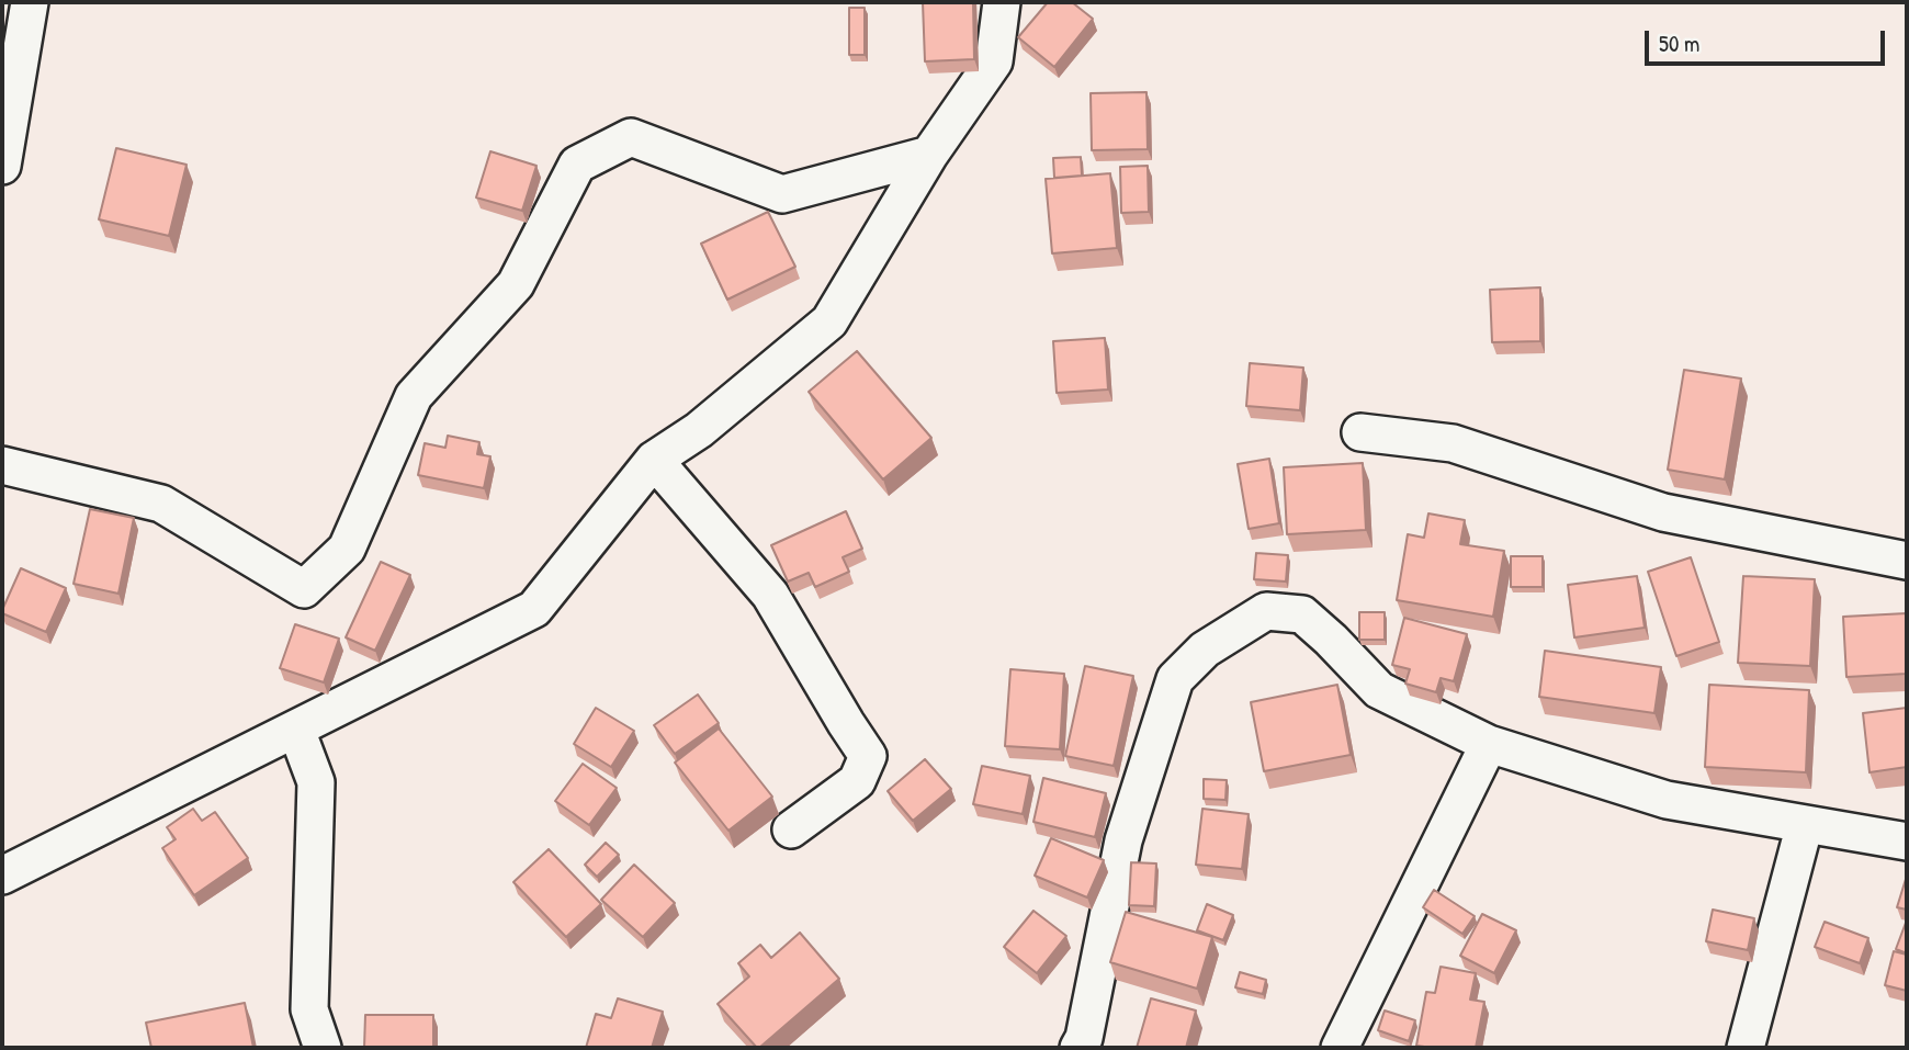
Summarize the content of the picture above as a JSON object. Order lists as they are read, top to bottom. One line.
{"scale_bar":"50 m"}
